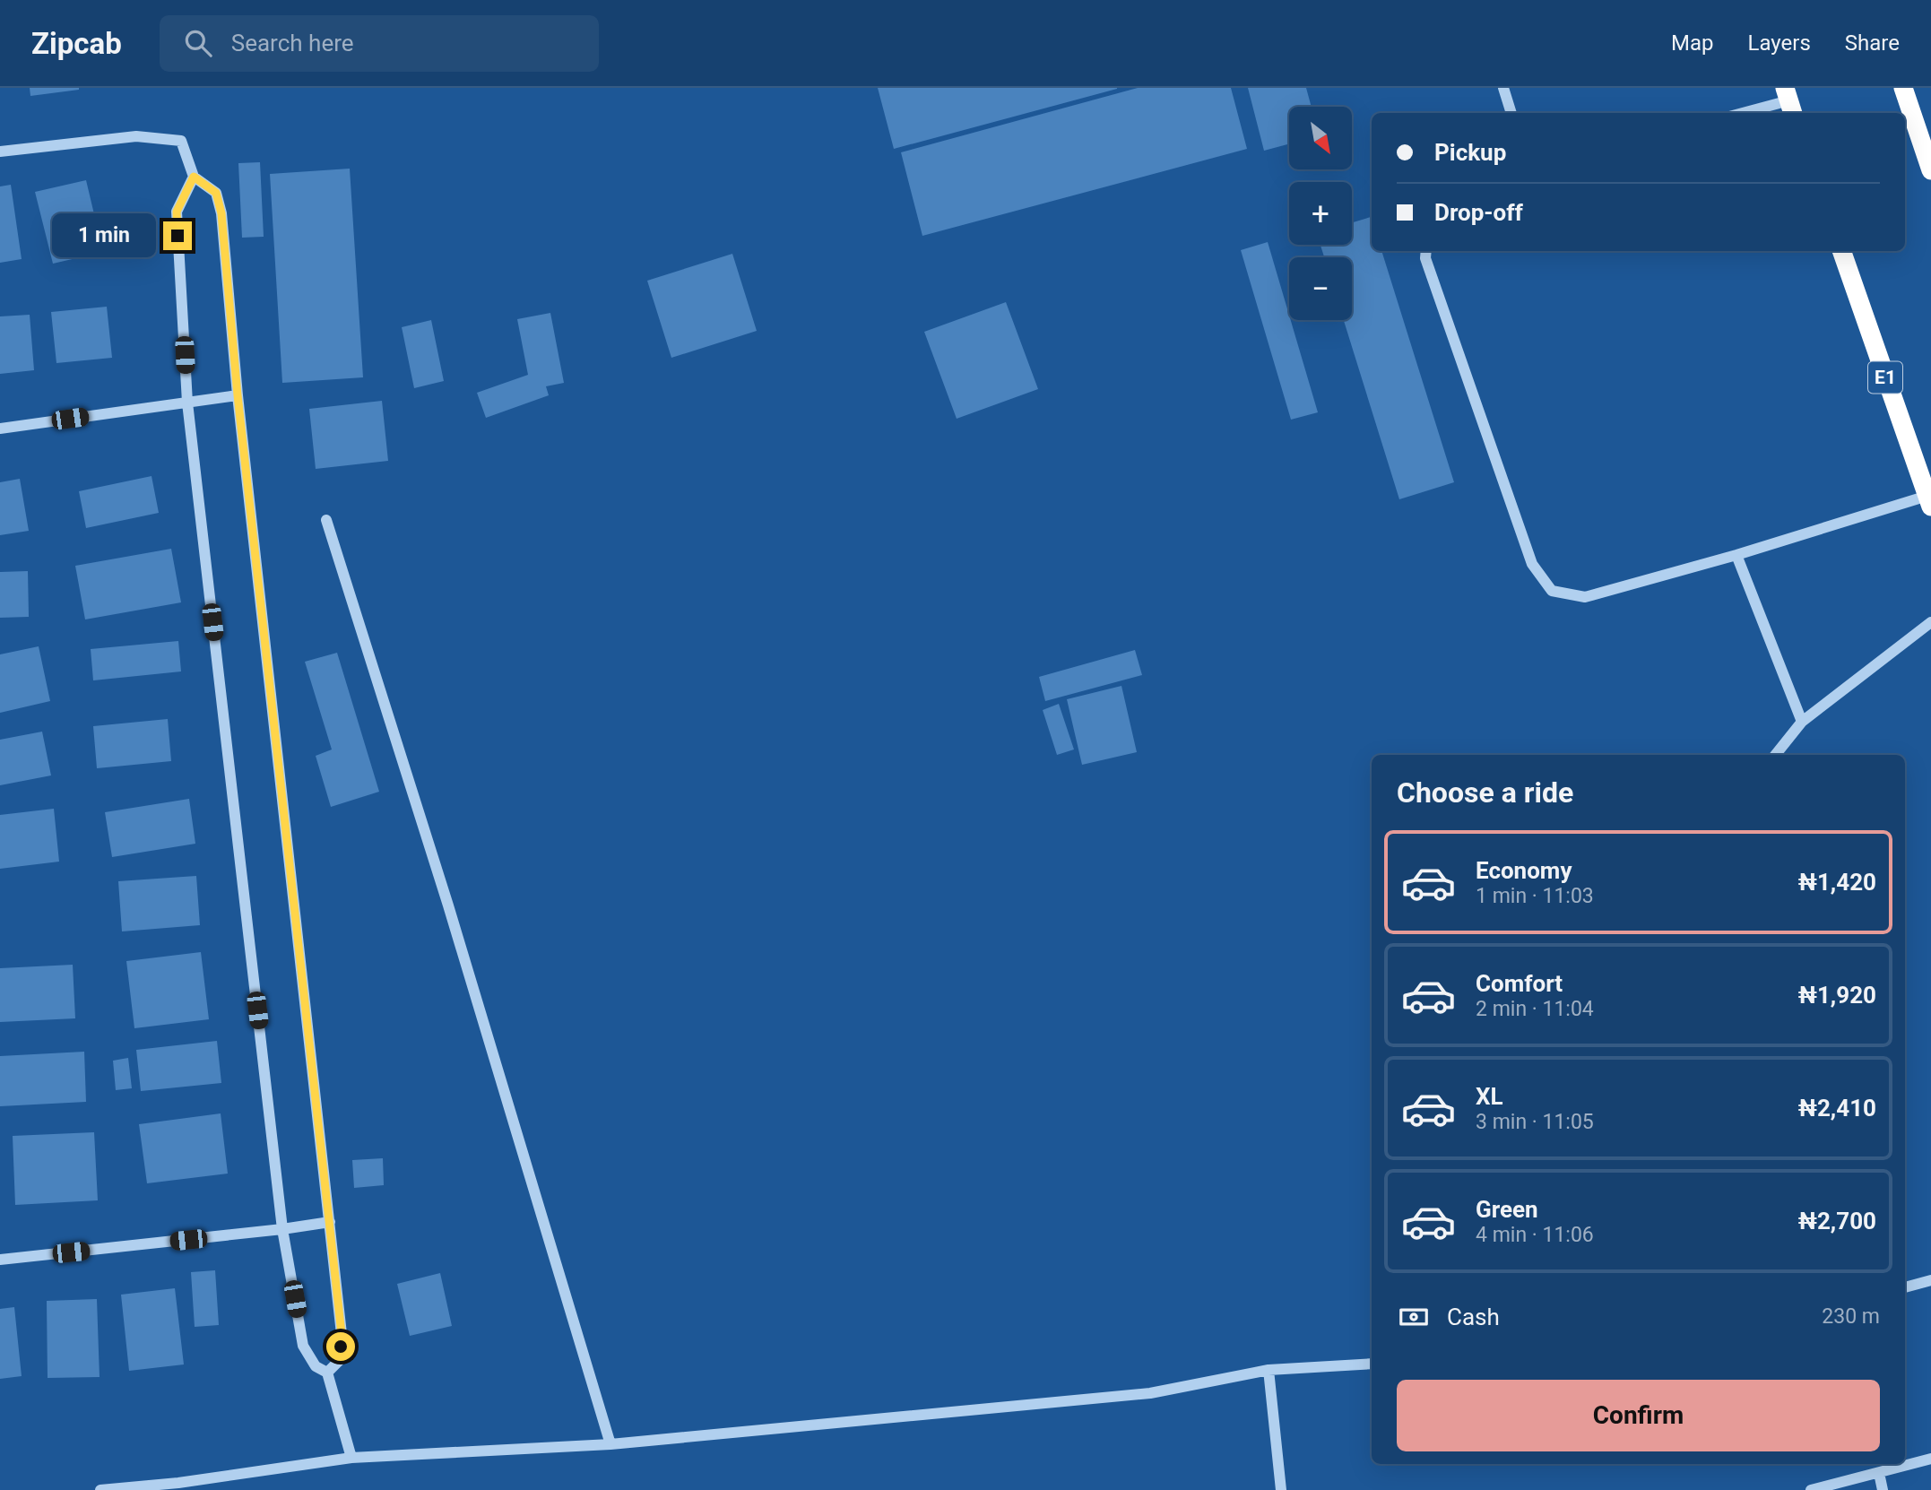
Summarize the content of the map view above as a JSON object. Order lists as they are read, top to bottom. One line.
{"streets":{"highway":["E1"]},"north":"bottom right","page":{"header":"Zipcab","search":"Search here","nav":["Map","Layers","Share"],"map_buttons":["+","−"],"banner":["Pickup","Drop-off"],"bubble":"1 min","heading":"Choose a ride","list":[{"name":"Economy","note":"1 min · 11:03","value":"₦1,420"},{"name":"Comfort","note":"2 min · 11:04","value":"₦1,920"},{"name":"XL","note":"3 min · 11:05","value":"₦2,410"},{"name":"Green","note":"4 min · 11:06","value":"₦2,700"}],"pay":["Cash","230 m"],"buttons":"Confirm"}}
